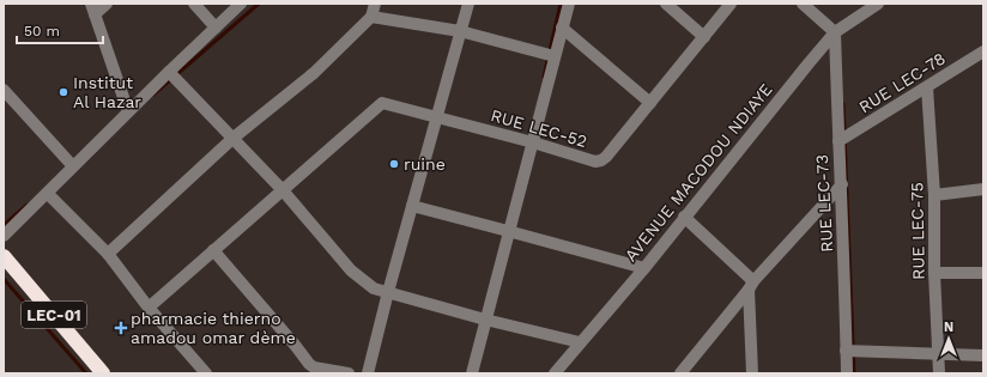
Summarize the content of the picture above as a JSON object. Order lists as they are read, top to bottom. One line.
{"streets":{"highway":["LEC-01"],"street":["RUE LEC-78","RUE LEC-52","AVENUE MACODOU NDIAYE","RUE LEC-73","RUE LEC-75"]},"crossings":[["RUE LEC-78","RUE LEC-73"],["RUE LEC-78","RUE LEC-75"],["AVENUE MACODOU NDIAYE","RUE LEC-73"]],"places":{"other":["Institut Al Hazar","ruine"],"health":["pharmacie thierno amadou omar dème"]},"scale_bar":"50 m","north":"top"}
